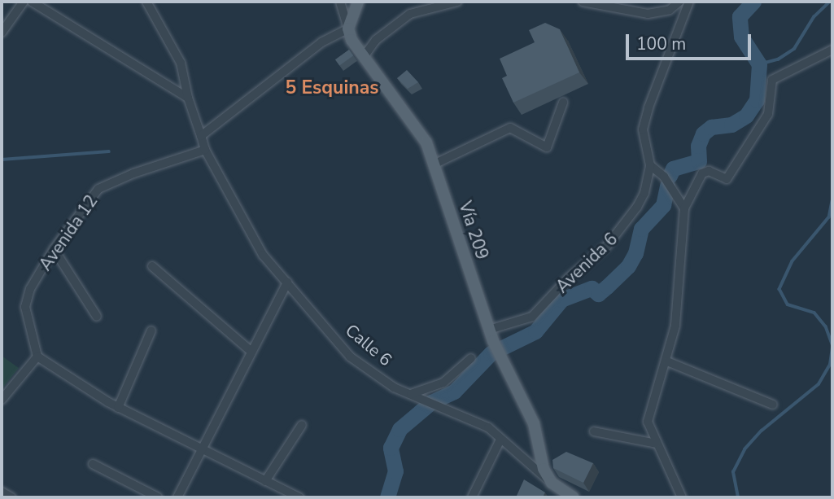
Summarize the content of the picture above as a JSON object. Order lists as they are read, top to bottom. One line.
{"streets":{"main road":["Vía 209","Calle 6"],"street":["Avenida 12","Avenida 6"]},"crossings":[["Vía 209","Avenida 6"],["Vía 209","Calle 6"],["Avenida 12","Calle 6"]],"districts":["5 Esquinas"],"scale_bar":"100 m"}
